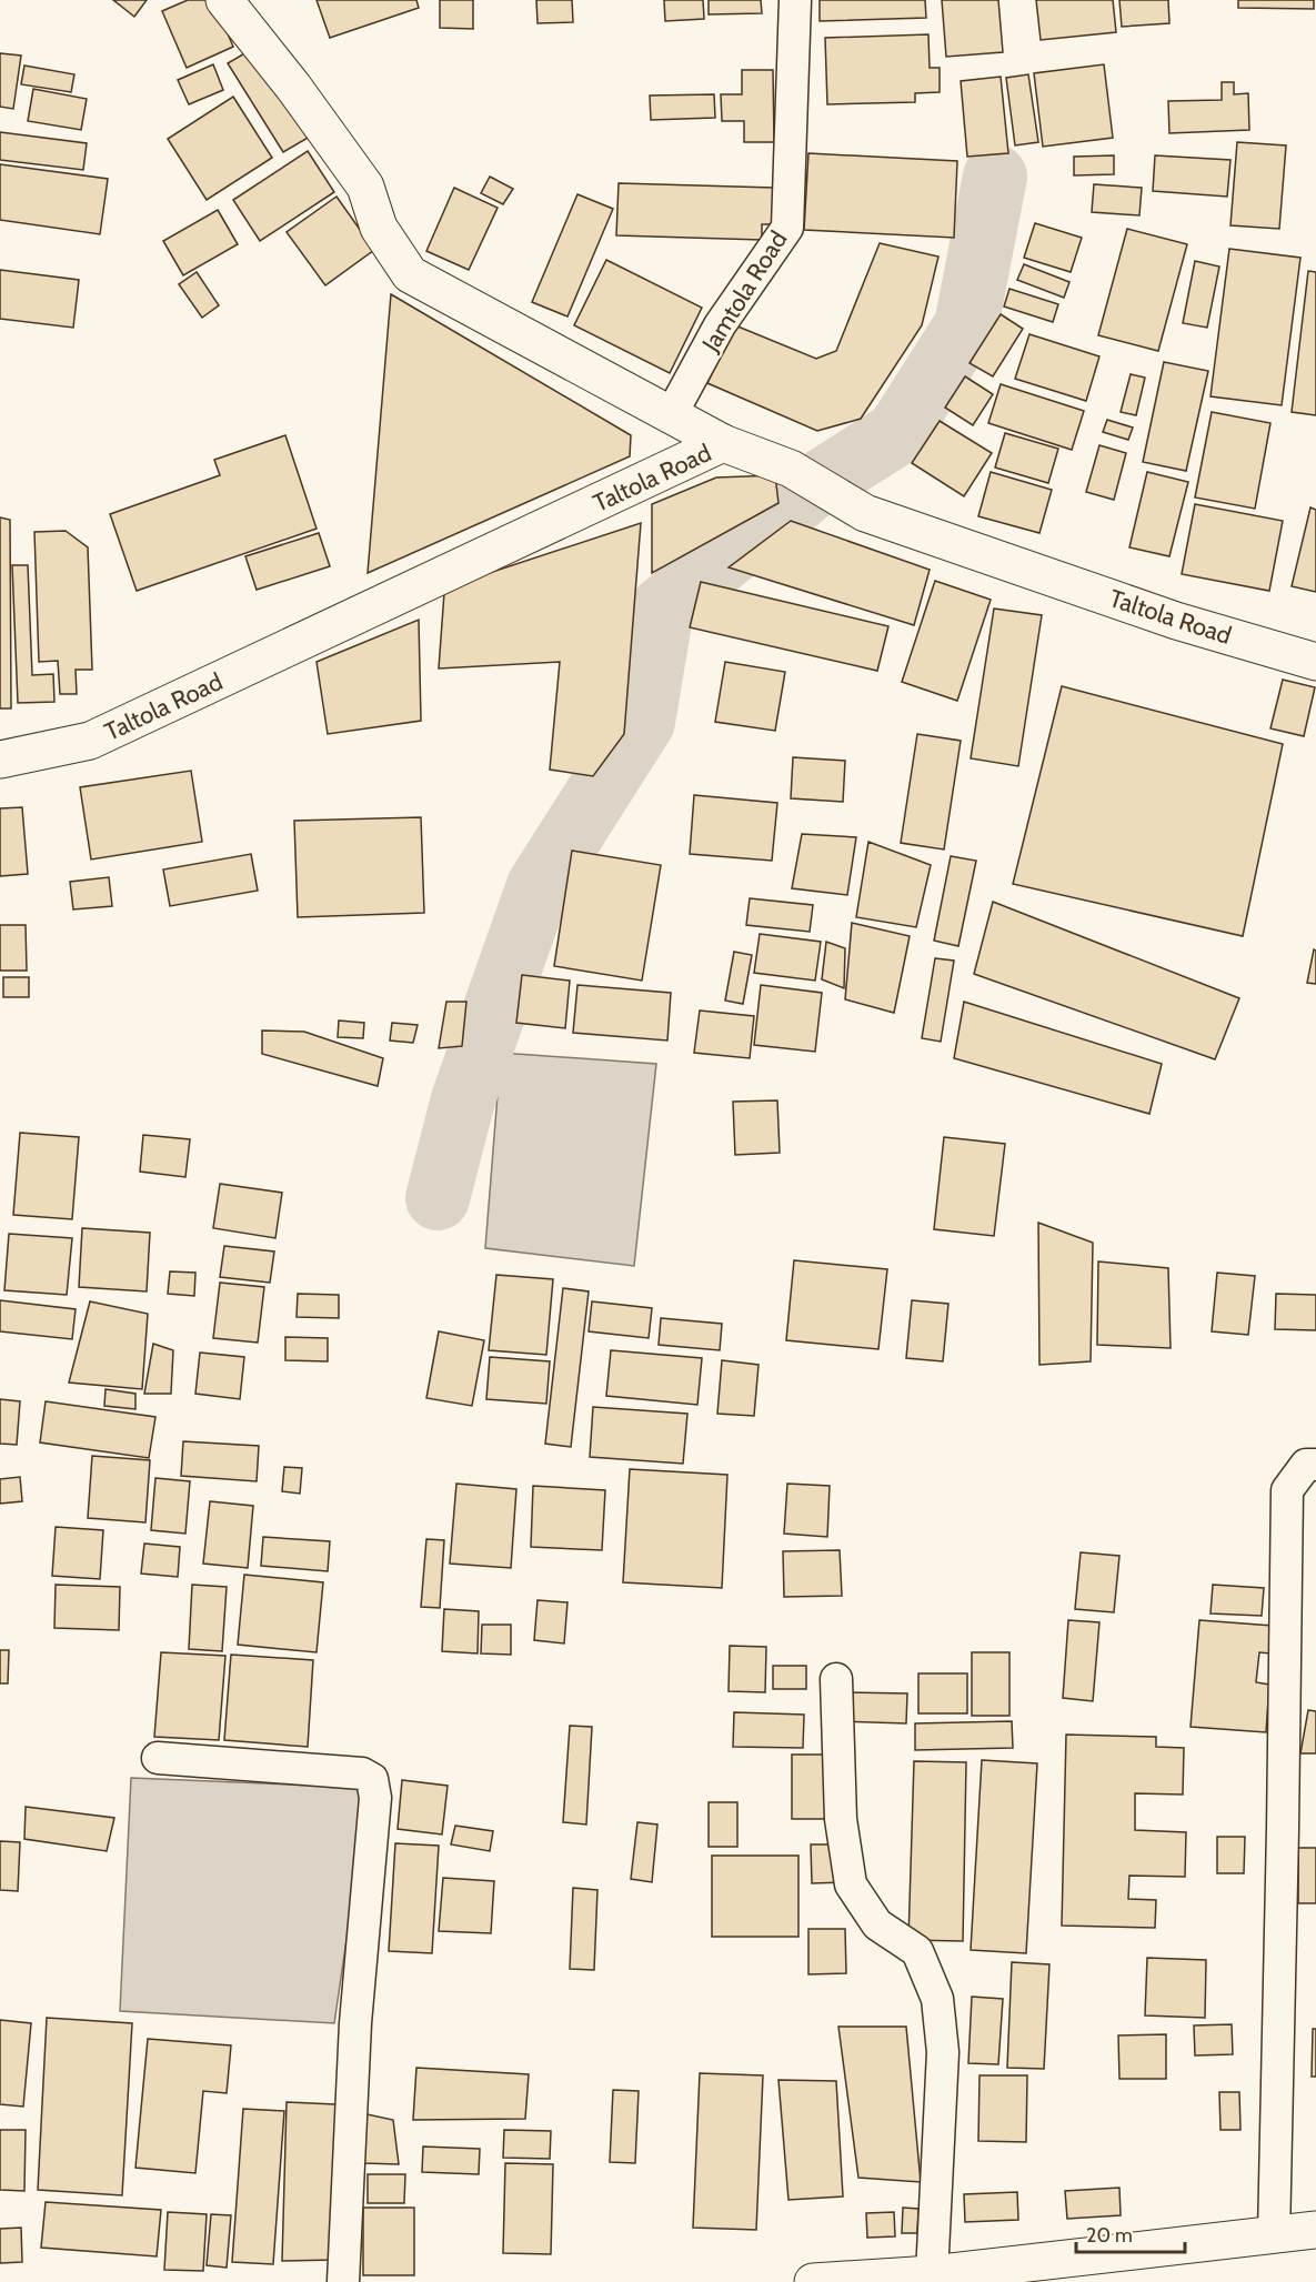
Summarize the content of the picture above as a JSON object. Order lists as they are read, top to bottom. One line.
{"streets":{"main road":["Taltola Road"],"street":["Jamtola Road"]},"scale_bar":"20 m"}
